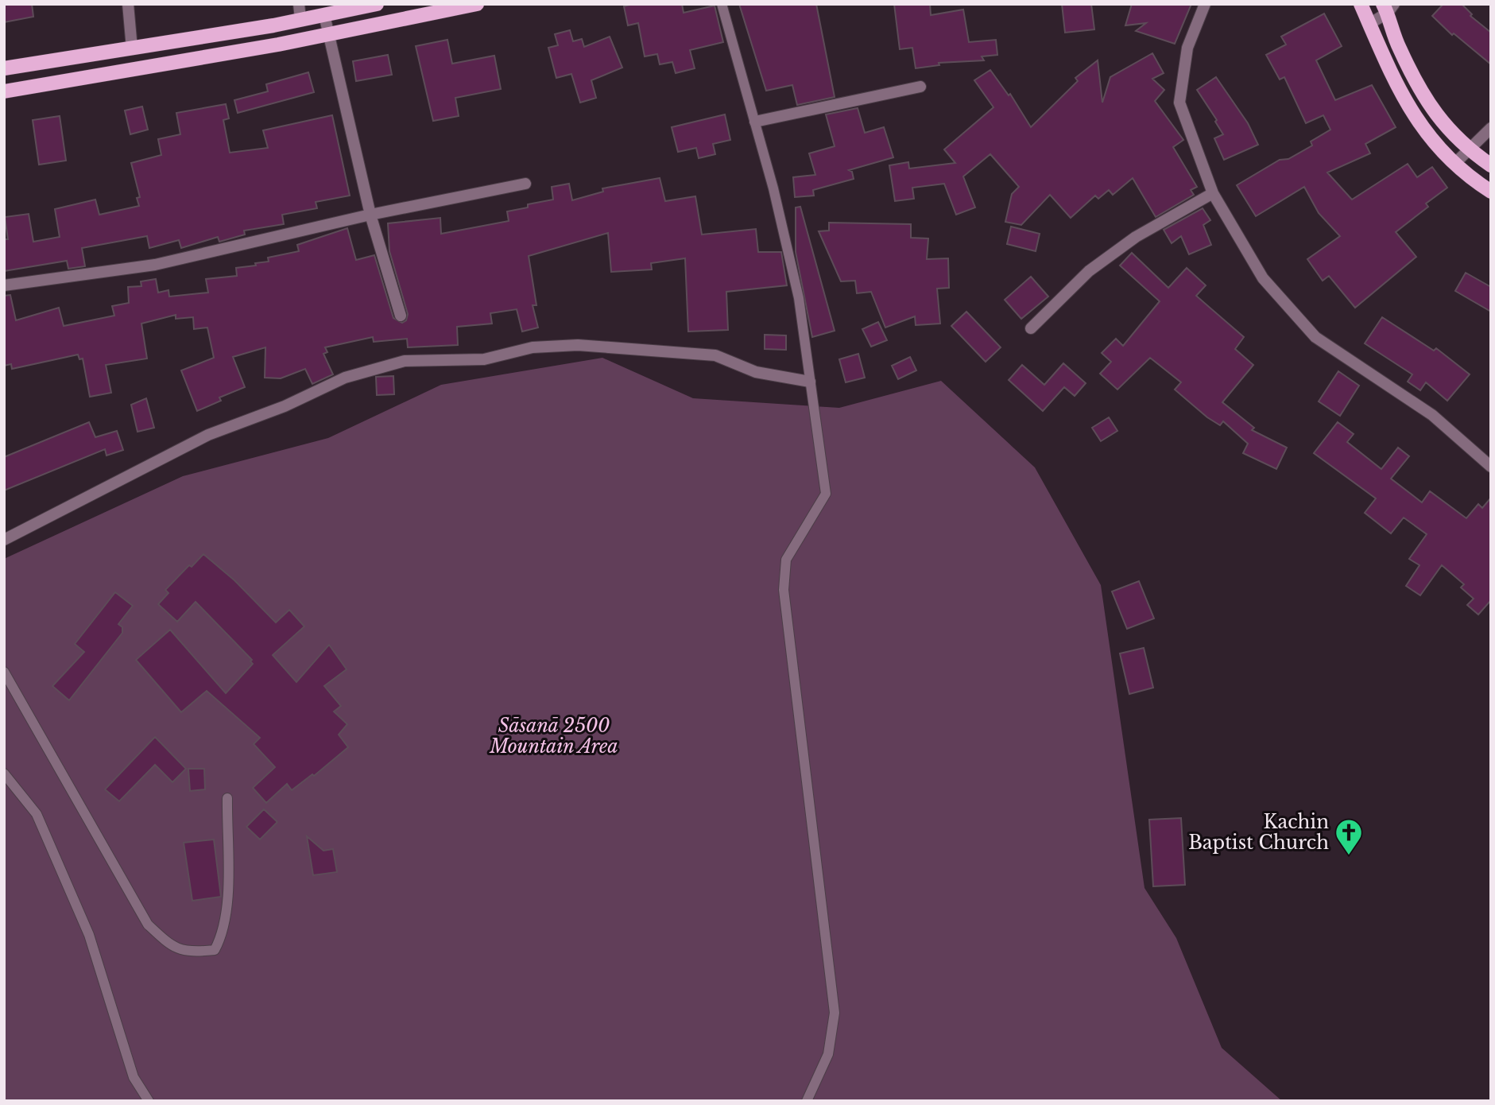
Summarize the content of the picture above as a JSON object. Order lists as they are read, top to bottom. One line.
{"parks":["Sāsanā 2500 Mountain Area"],"places":{"church":["Kachin Baptist Church"]}}
